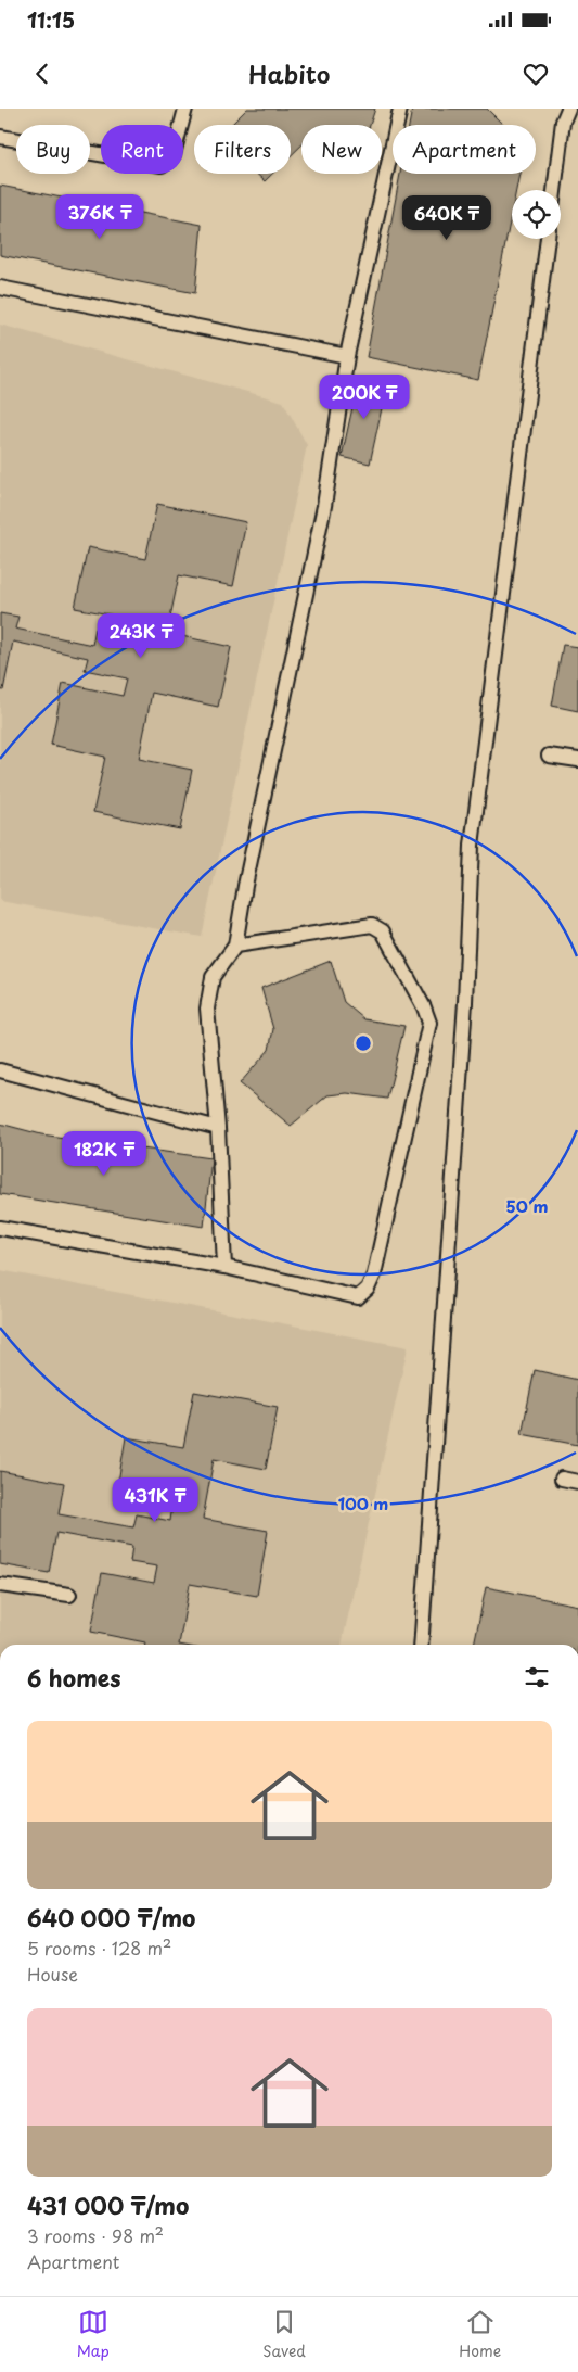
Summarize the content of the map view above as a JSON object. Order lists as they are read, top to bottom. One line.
{"page":{"status":"11:15","header":"Habito","chip":["Buy","Rent","Filters","New","Apartment"],"price":["376K ₸","640K ₸","200K ₸","243K ₸","182K ₸","431K ₸"],"heading":"6 homes","list":[{"name":"640 000 ₸/mo","note":"5 rooms · 128 m² · House"},{"name":"431 000 ₸/mo","note":"3 rooms · 98 m² · Apartment"}],"tabs":["Map","Saved","Home"]},"rings":["50 m","100 m"]}
